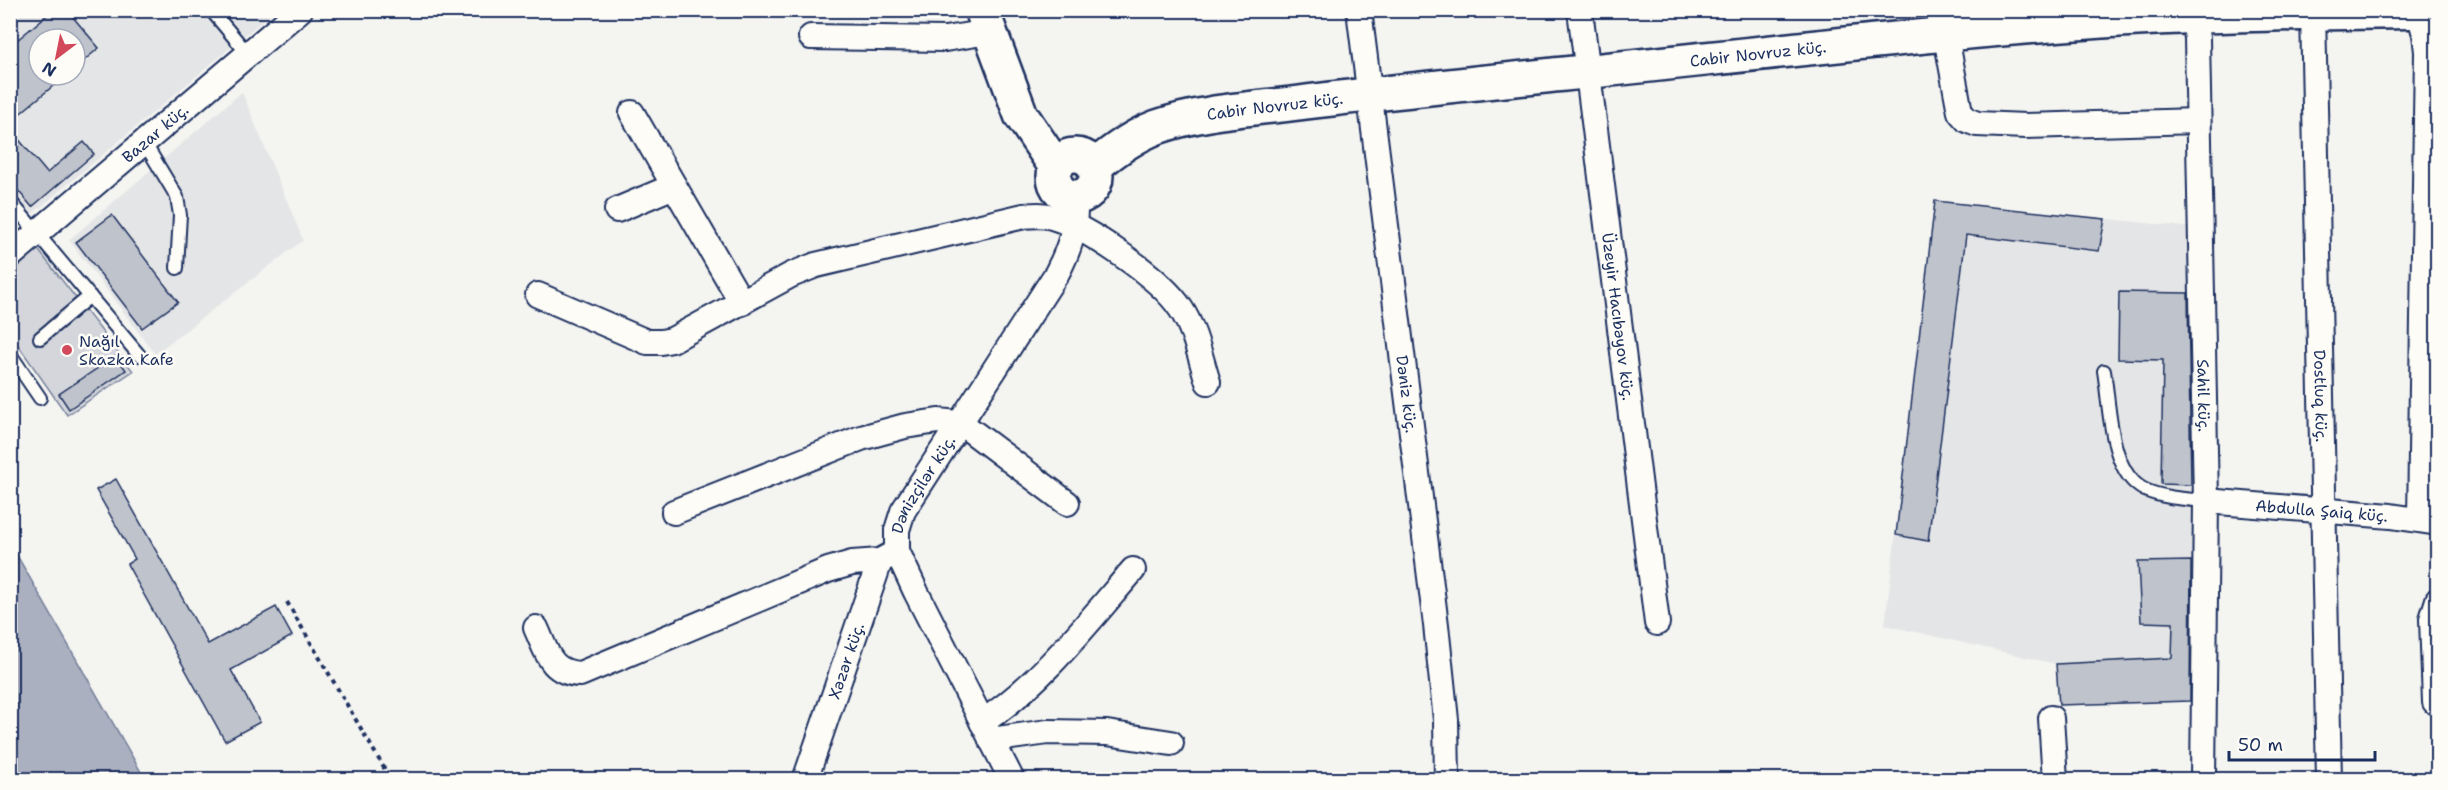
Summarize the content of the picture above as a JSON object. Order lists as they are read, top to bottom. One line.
{"streets":{"main road":["Cabir Novruz küç."],"street":["Bazar küç.","Üzeyir Hacıbəyov küç.","Dәniz küç.","Sahil küç.","Dostluq küç.","Dәnizçilәr küç.","Abdulla Şaiq küç.","Xəzər küç."]},"crossings":[["Cabir Novruz küç.","Üzeyir Hacıbəyov küç."],["Cabir Novruz küç.","Dәniz küç."],["Cabir Novruz küç.","Sahil küç."],["Cabir Novruz küç.","Dostluq küç."],["Sahil küç.","Abdulla Şaiq küç."],["Dostluq küç.","Abdulla Şaiq küç."],["Dәnizçilәr küç.","Xəzər küç."]],"places":["Nağıl Skazka Kafe"],"scale_bar":"50 m","north":"bottom left"}
